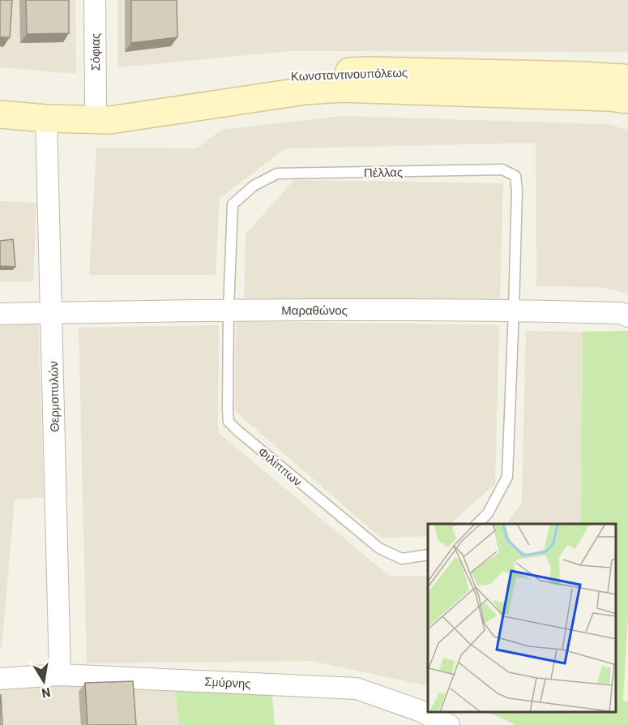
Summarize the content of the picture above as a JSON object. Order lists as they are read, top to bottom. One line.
{"streets":{"main road":["Κωνσταντινουπόλεως"],"street":["Σόφιας","Μαραθώνος","Θερμοπυλών","Σμύρνης"],"lane":["Πέλλας","Φιλίππων"]},"crossings":[["Σόφιας","Κωνσταντινουπόλεως"],["Κωνσταντινουπόλεως","Θερμοπυλών"],["Πέλλας","Μαραθώνος"],["Πέλλας","Φιλίππων"],["Μαραθώνος","Θερμοπυλών"],["Μαραθώνος","Φιλίππων"],["Θερμοπυλών","Σμύρνης"]],"north":"bottom"}
